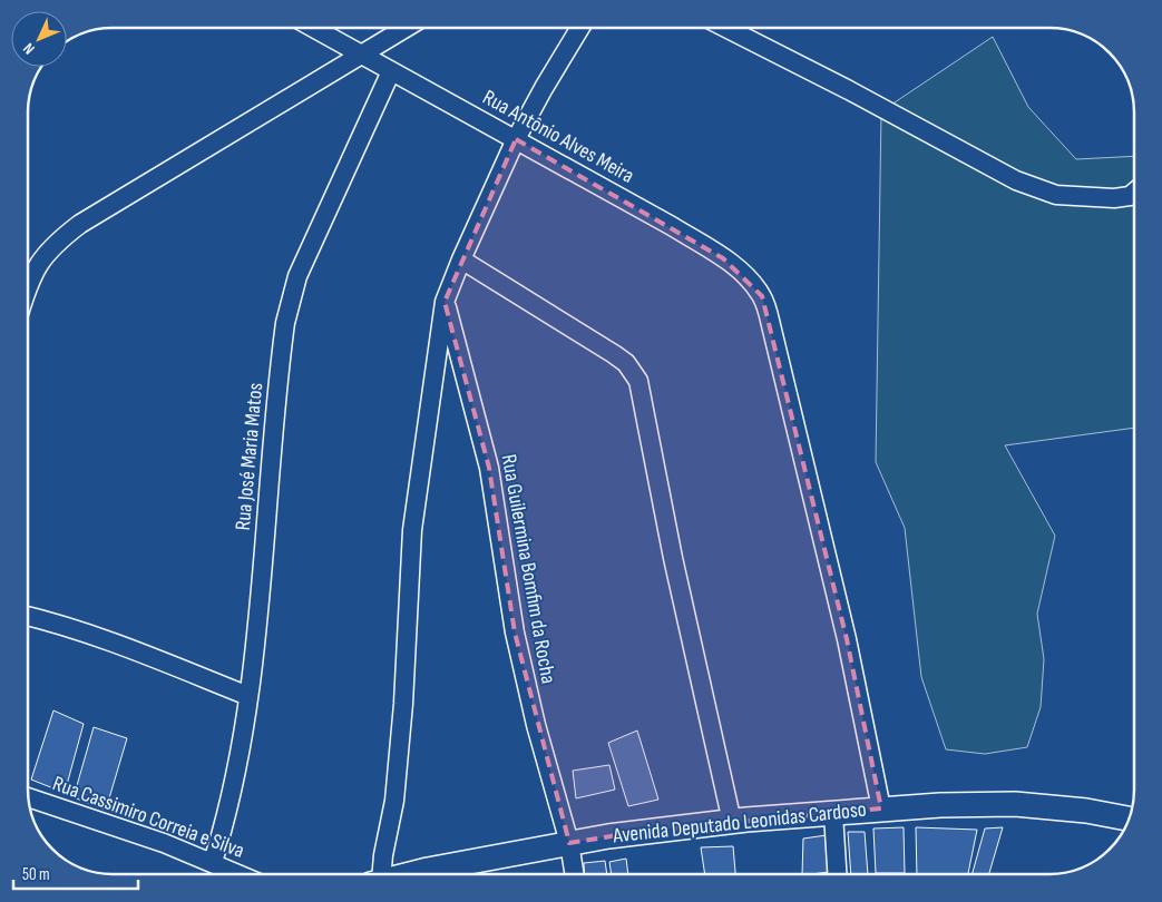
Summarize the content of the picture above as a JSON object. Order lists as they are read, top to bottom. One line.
{"streets":{"main road":["Avenida Deputado Leonidas Cardoso"],"street":["Rua Antônio Alves Meira","Rua José Maria Matos","Rua Guilermina Bomfim da Rocha","Rua Cassimiro Correia e Silva"]},"crossings":[["Rua Antônio Alves Meira","Rua José Maria Matos"],["Rua Antônio Alves Meira","Avenida Deputado Leonidas Cardoso"],["Rua José Maria Matos","Rua Cassimiro Correia e Silva"],["Rua Guilermina Bomfim da Rocha","Avenida Deputado Leonidas Cardoso"]],"scale_bar":"50 m","north":"bottom left"}
